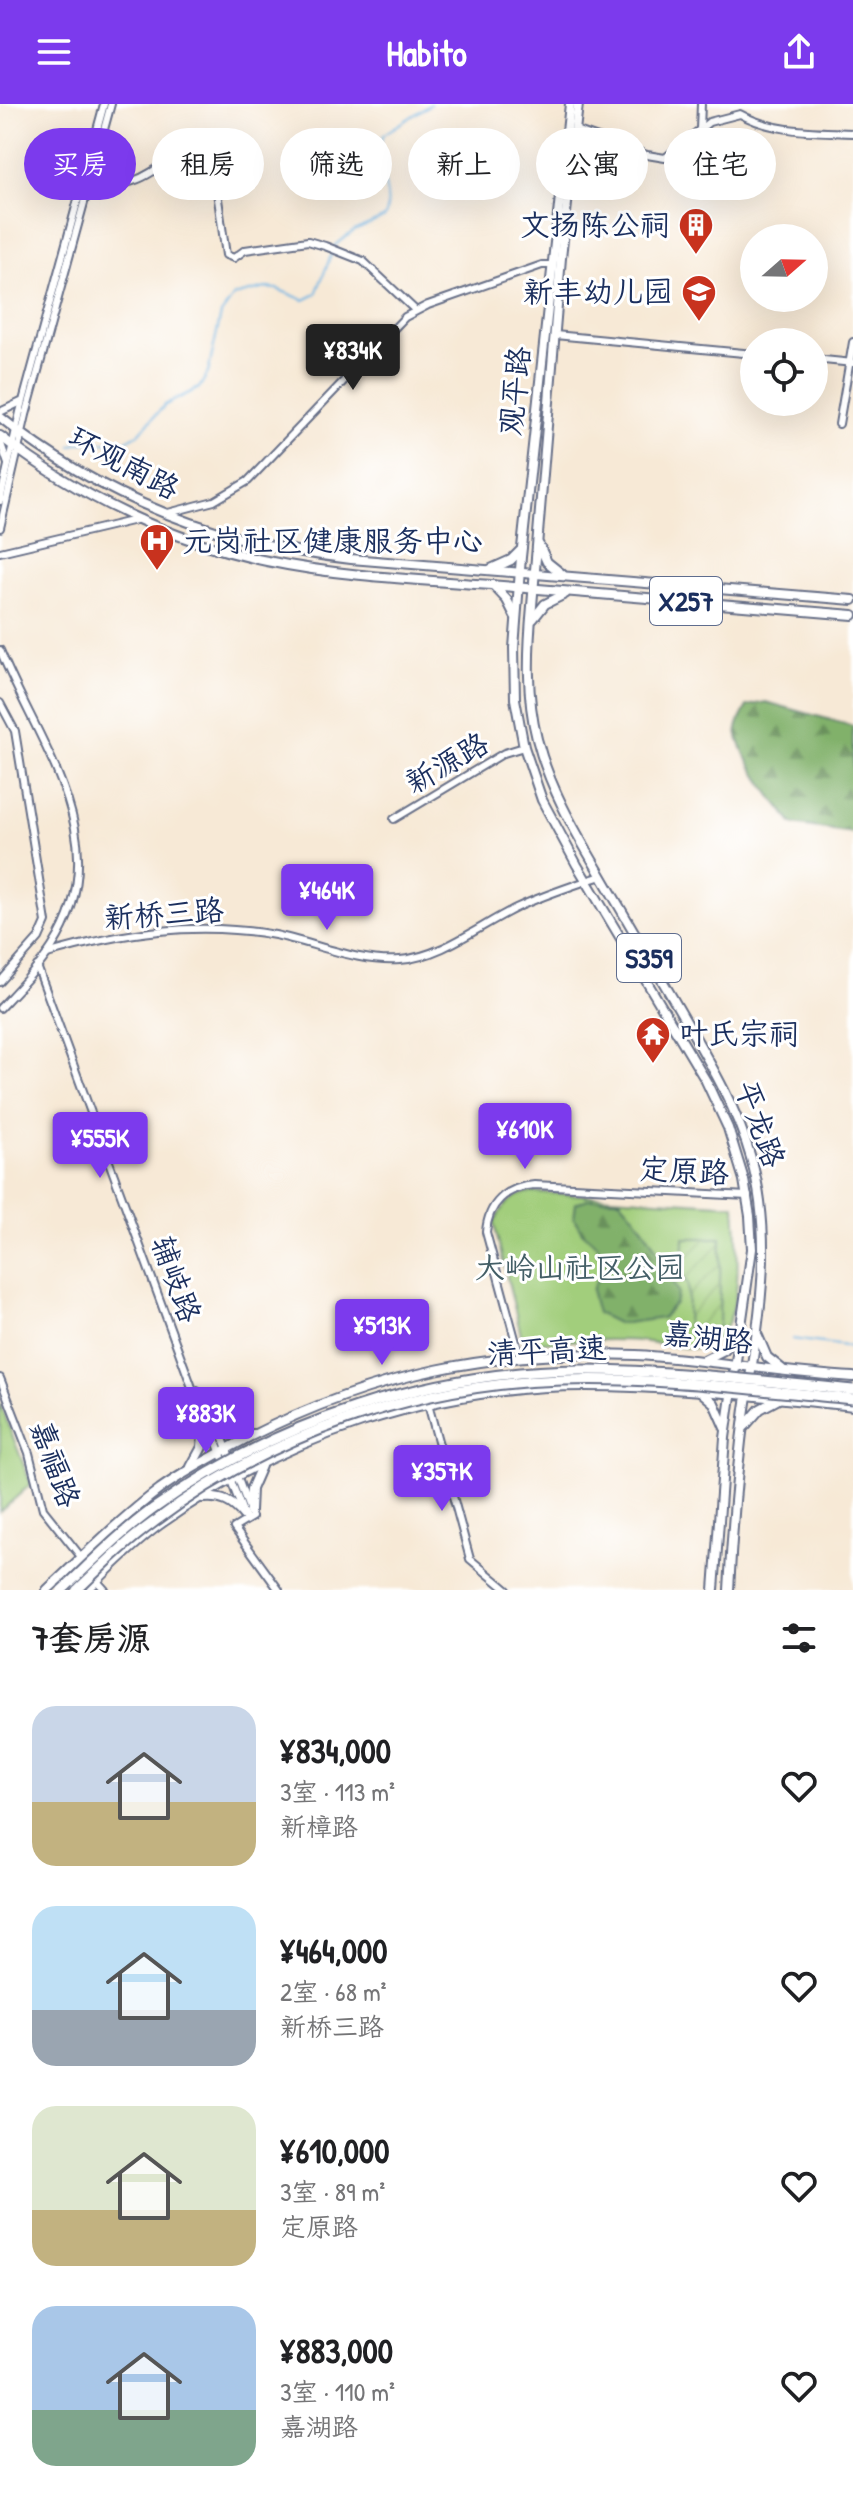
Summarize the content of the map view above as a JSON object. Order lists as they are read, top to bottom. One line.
{"streets":{"highway":["清平高速"],"main road":["观平路","环观南路","X257","S359","平龙路","嘉湖路"],"street":["新源路","新桥三路","定原路","辅岐路","嘉福路"]},"crossings":[["观平路","环观南路"],["观平路","平龙路"],["环观南路","平龙路"],["新源路","平龙路"],["新桥三路","平龙路"],["平龙路","定原路"],["平龙路","嘉湖路"],["定原路","嘉湖路"],["嘉湖路","嘉福路"]],"parks":["大岭山社区公园"],"places":{"building":["文扬陈公祠"],"school or university":["新丰幼儿园"],"hospital":["元岗社区健康服务中心"],"temple":["叶氏宗祠"]},"north":"right","page":{"header":"Habito","chip":["买房","租房","筛选","新上","公寓","住宅"],"price":["¥834K","¥464K","¥610K","¥555K","¥513K","¥883K","¥357K"],"heading":"7套房源","list":[{"name":"¥834,000","note":"3室 · 113 m² · 新樟路"},{"name":"¥464,000","note":"2室 · 68 m² · 新桥三路"},{"name":"¥610,000","note":"3室 · 89 m² · 定原路"},{"name":"¥883,000","note":"3室 · 110 m² · 嘉湖路"}]}}
